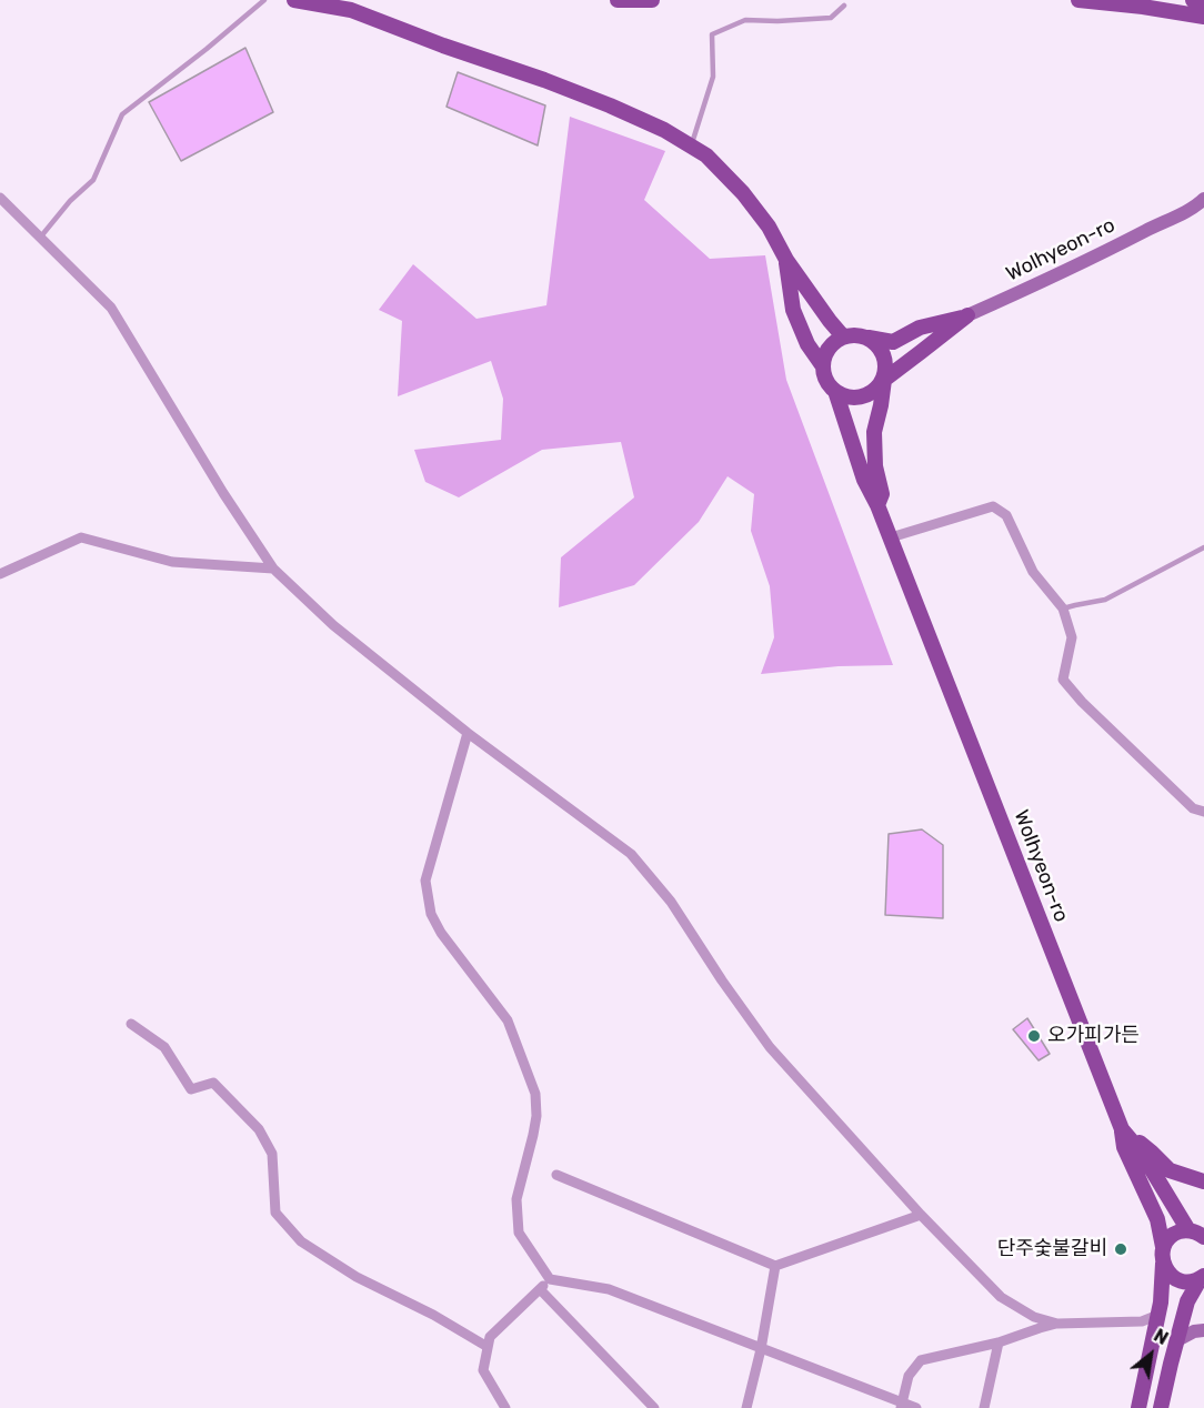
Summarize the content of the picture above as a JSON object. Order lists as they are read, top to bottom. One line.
{"streets":{"main road":["Wolhyeon-ro"]},"places":["오가피가든","단주숯불갈비"],"north":"top right"}
